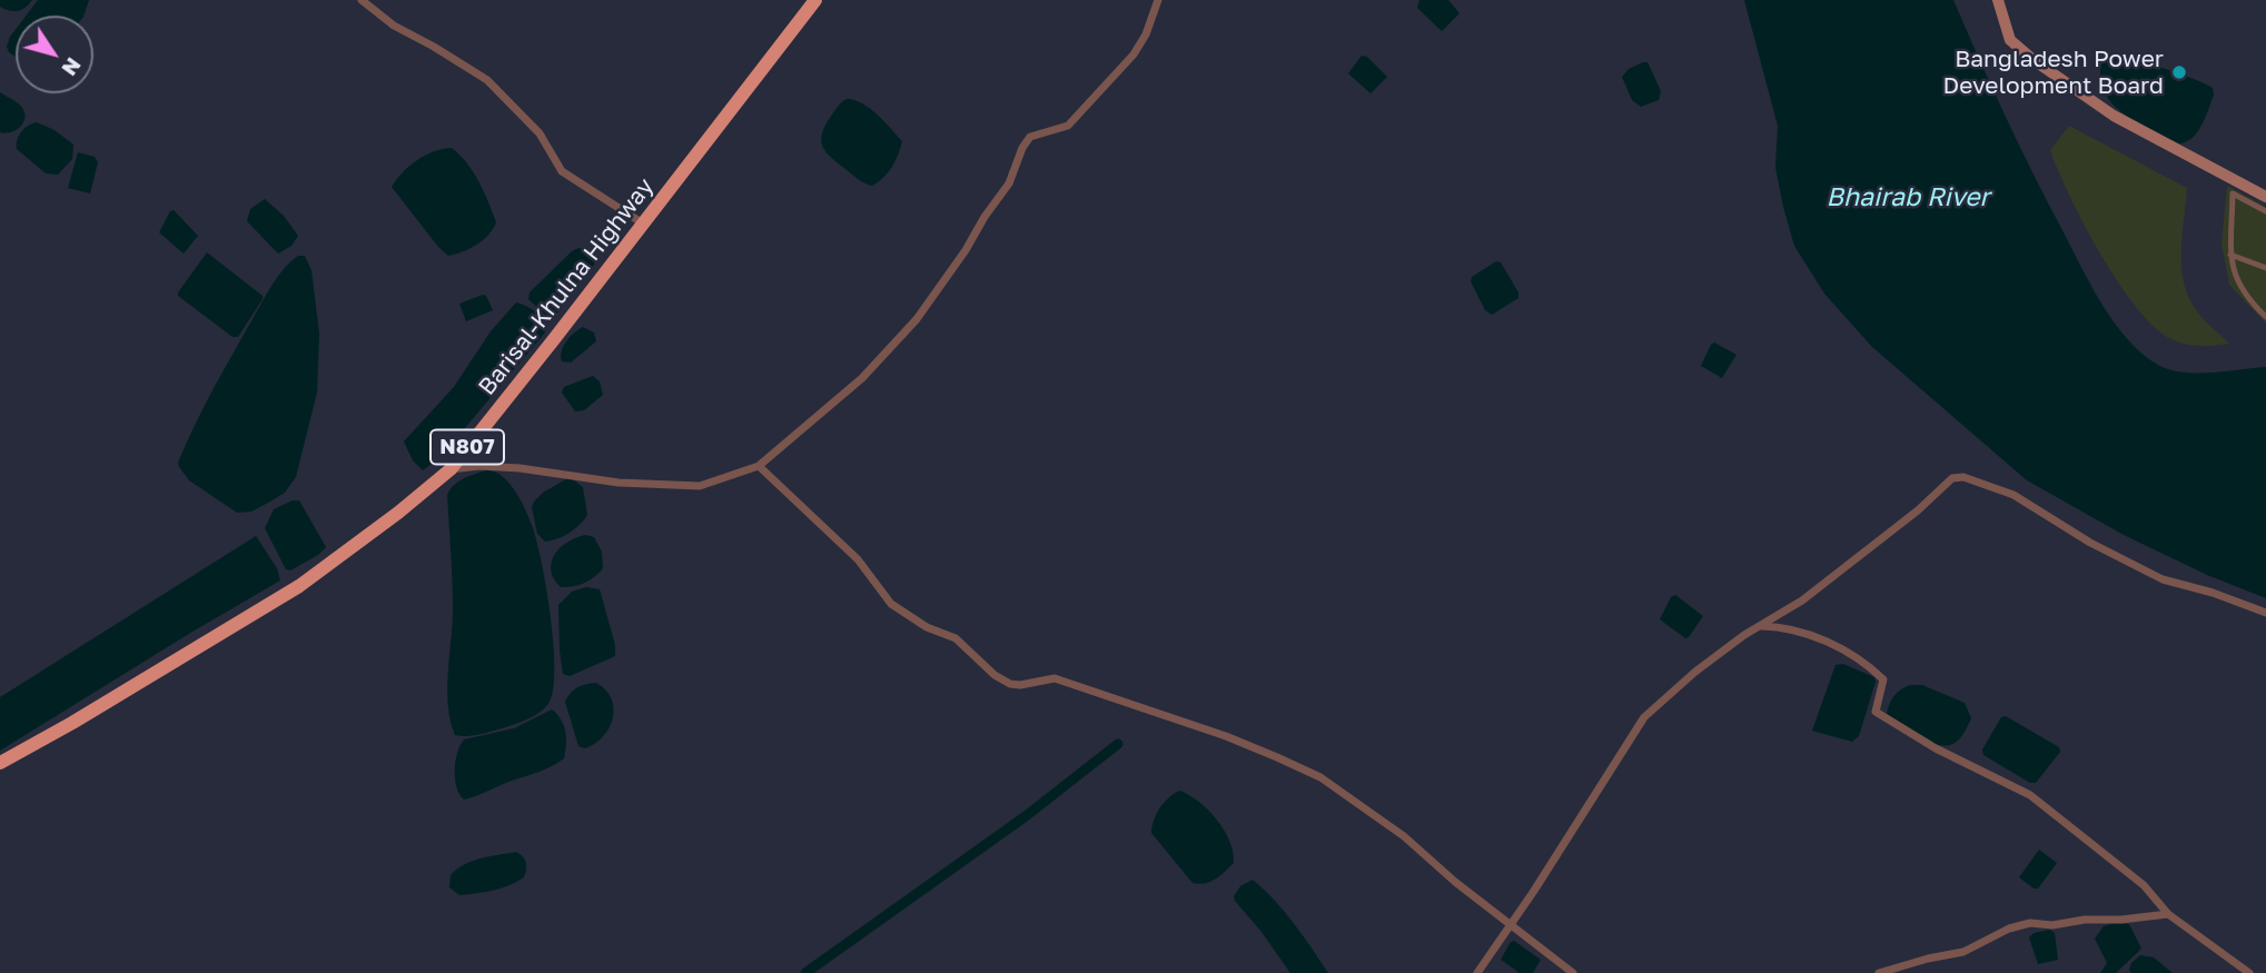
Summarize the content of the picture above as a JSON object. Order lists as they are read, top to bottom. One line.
{"streets":{"highway":["Barisal-Khulna Highway","N807"]},"water":["Bhairab River"],"places":["Bangladesh Power Development Board"],"north":"bottom right"}
